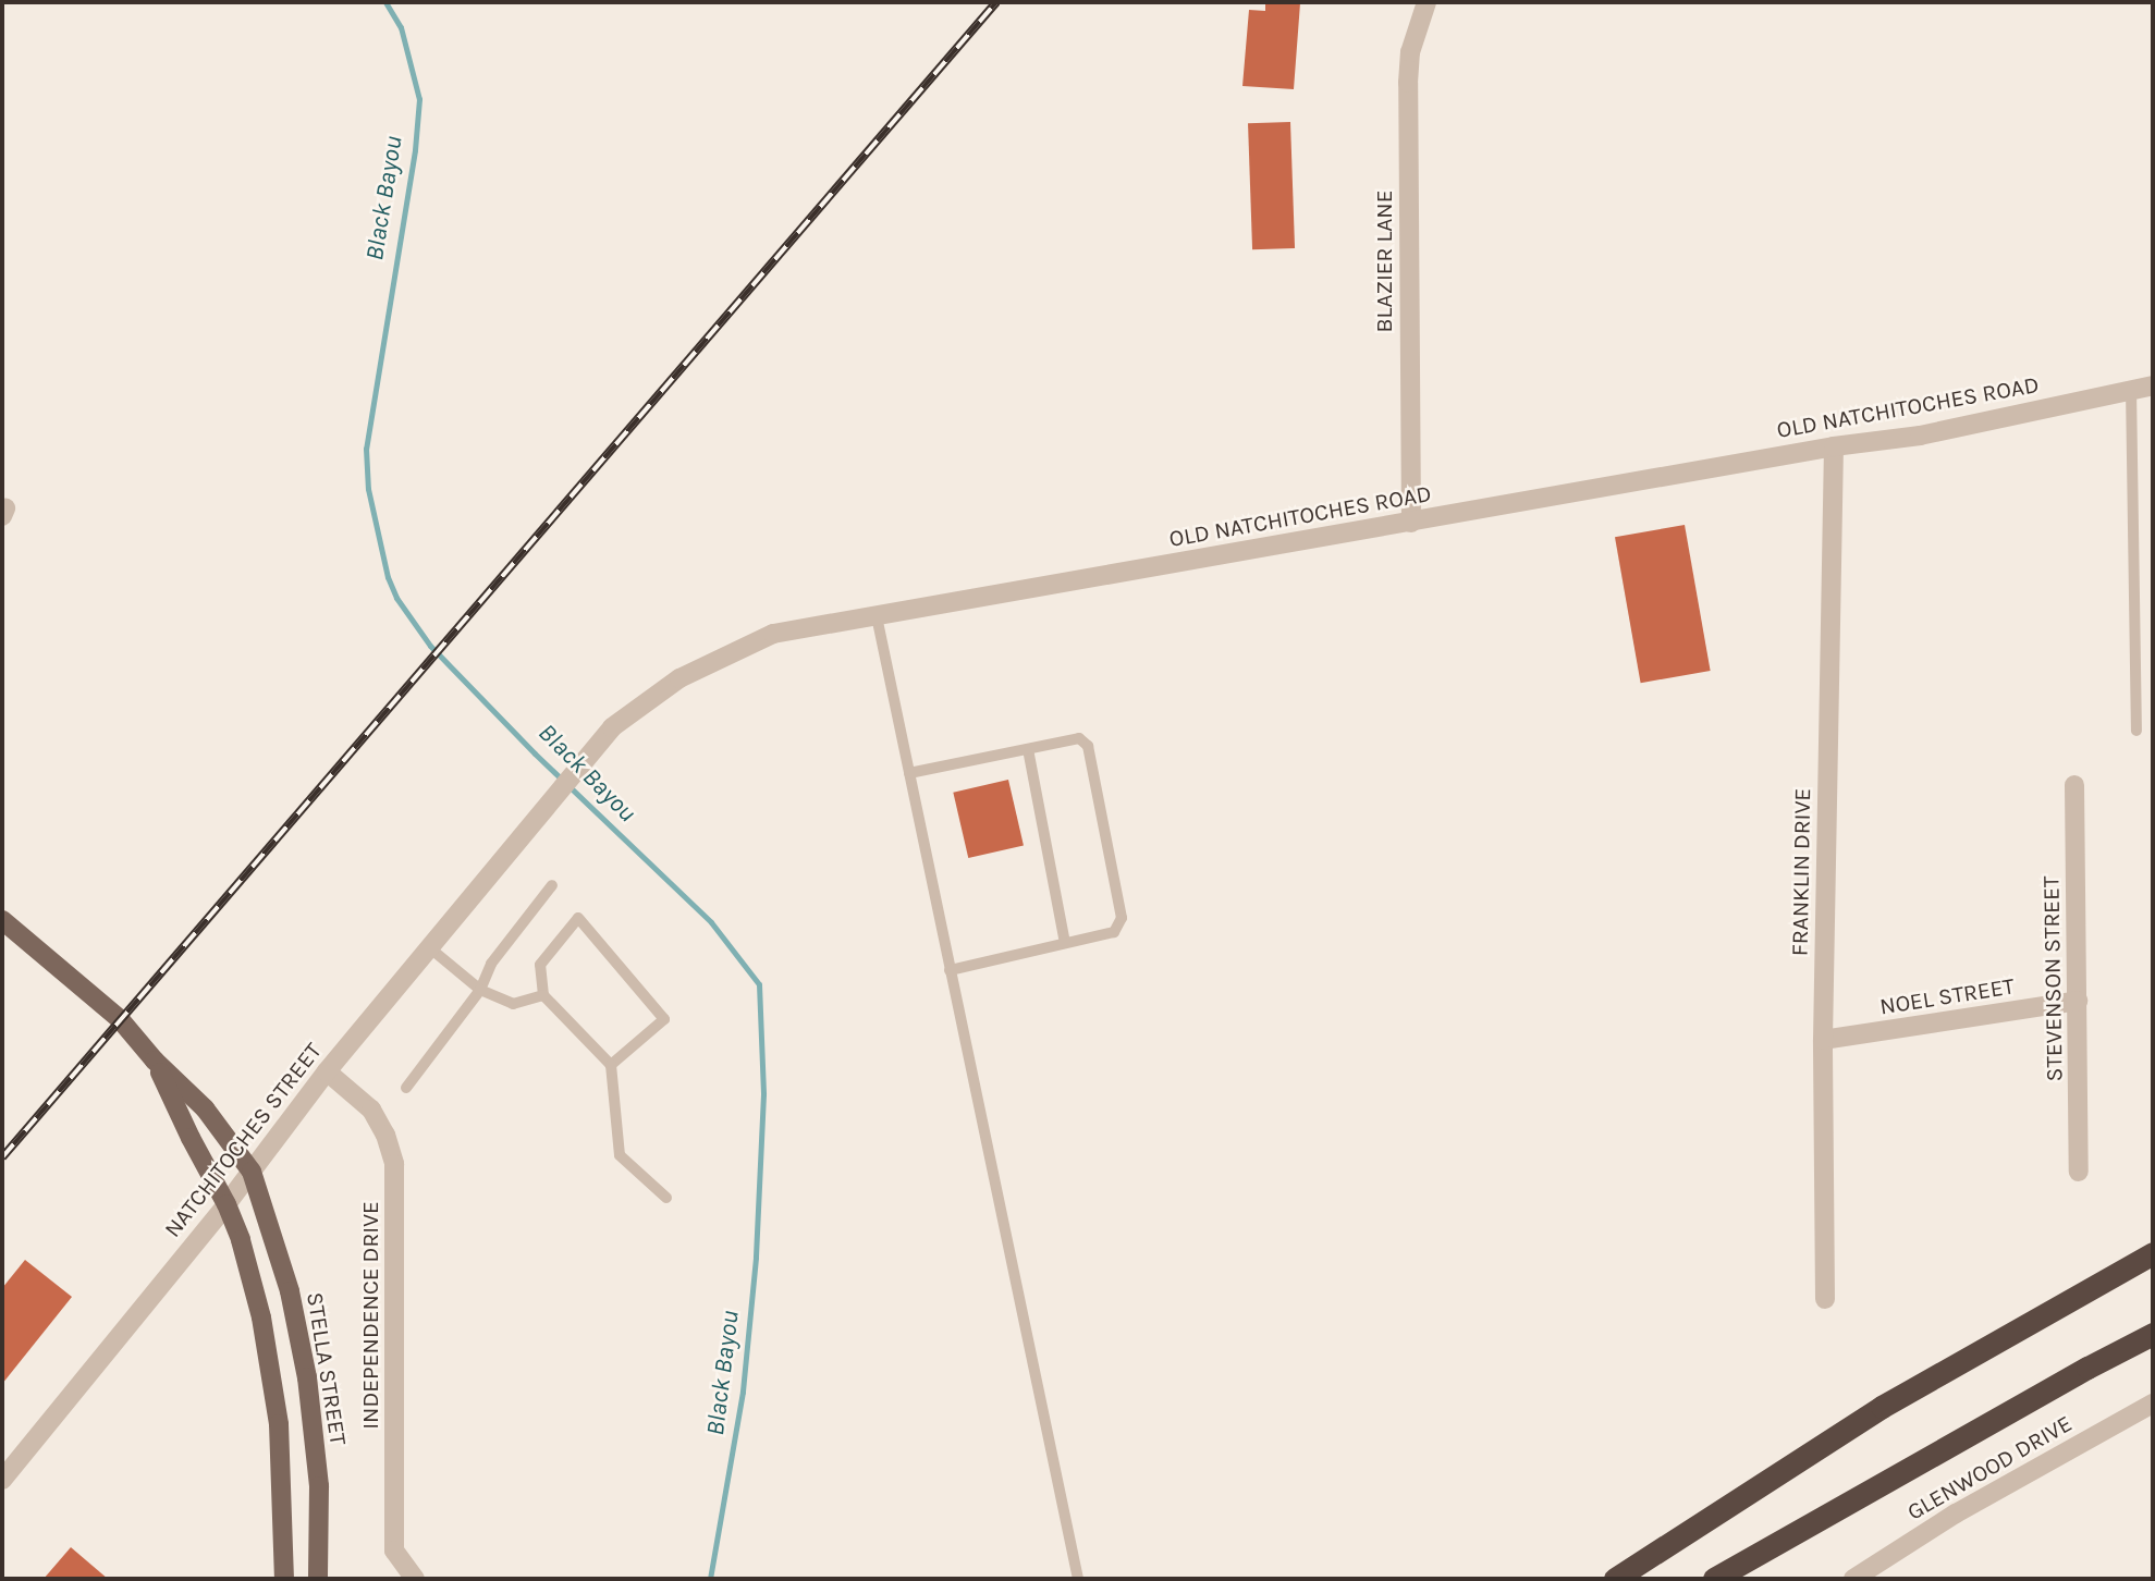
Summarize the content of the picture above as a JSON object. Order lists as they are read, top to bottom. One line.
{"streets":{"main road":["STELLA STREET"],"street":["BLAZIER LANE","OLD NATCHITOCHES ROAD","FRANKLIN DRIVE","STEVENSON STREET","NOEL STREET","NATCHITOCHES STREET","INDEPENDENCE DRIVE","GLENWOOD DRIVE"]},"crossings":[["BLAZIER LANE","OLD NATCHITOCHES ROAD"],["OLD NATCHITOCHES ROAD","FRANKLIN DRIVE"],["OLD NATCHITOCHES ROAD","NATCHITOCHES STREET"],["FRANKLIN DRIVE","NOEL STREET"],["STEVENSON STREET","NOEL STREET"],["NATCHITOCHES STREET","INDEPENDENCE DRIVE"],["NATCHITOCHES STREET","STELLA STREET"]],"water":["Black Bayou"]}
